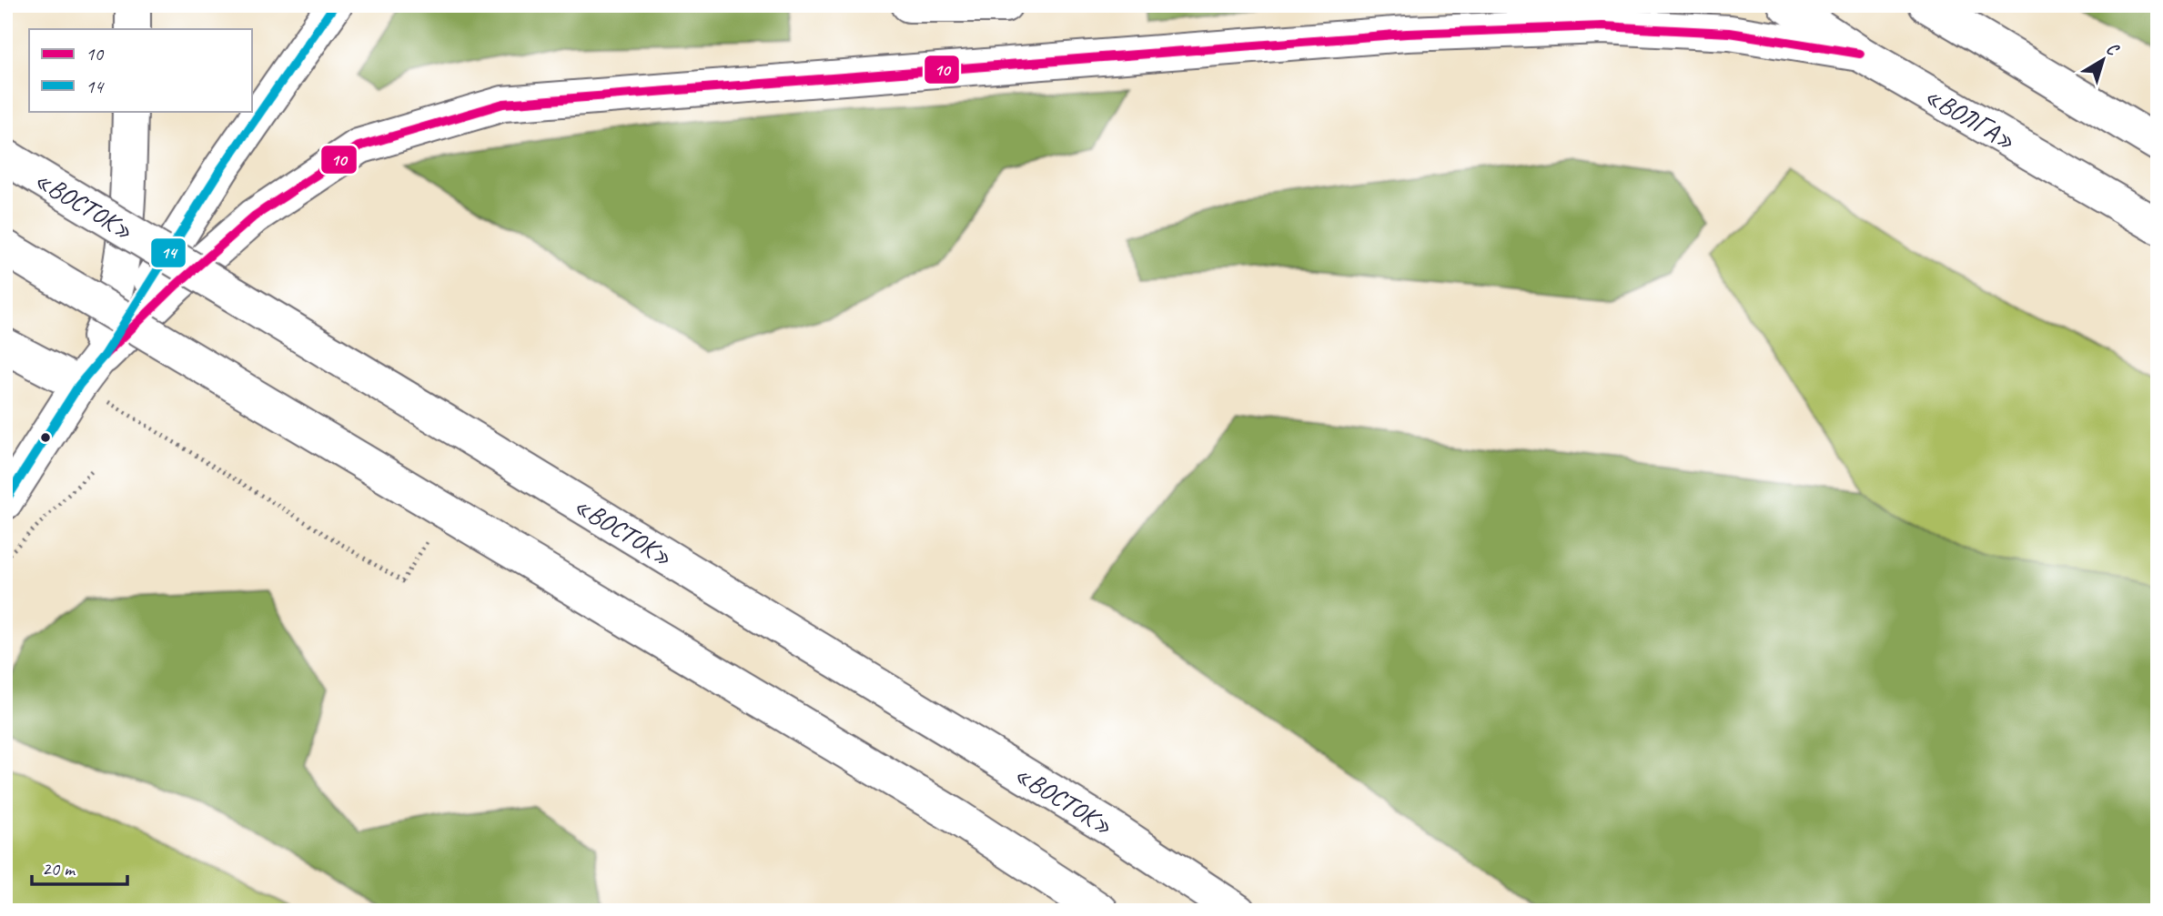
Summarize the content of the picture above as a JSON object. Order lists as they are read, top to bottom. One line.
{"streets":{"main road":["«ВОЛГА»","«ВОСТОК»"]},"lines":["transit line 14","transit line 10"],"legend":["10","14"],"scale_bar":"20 m","north":"top right"}
